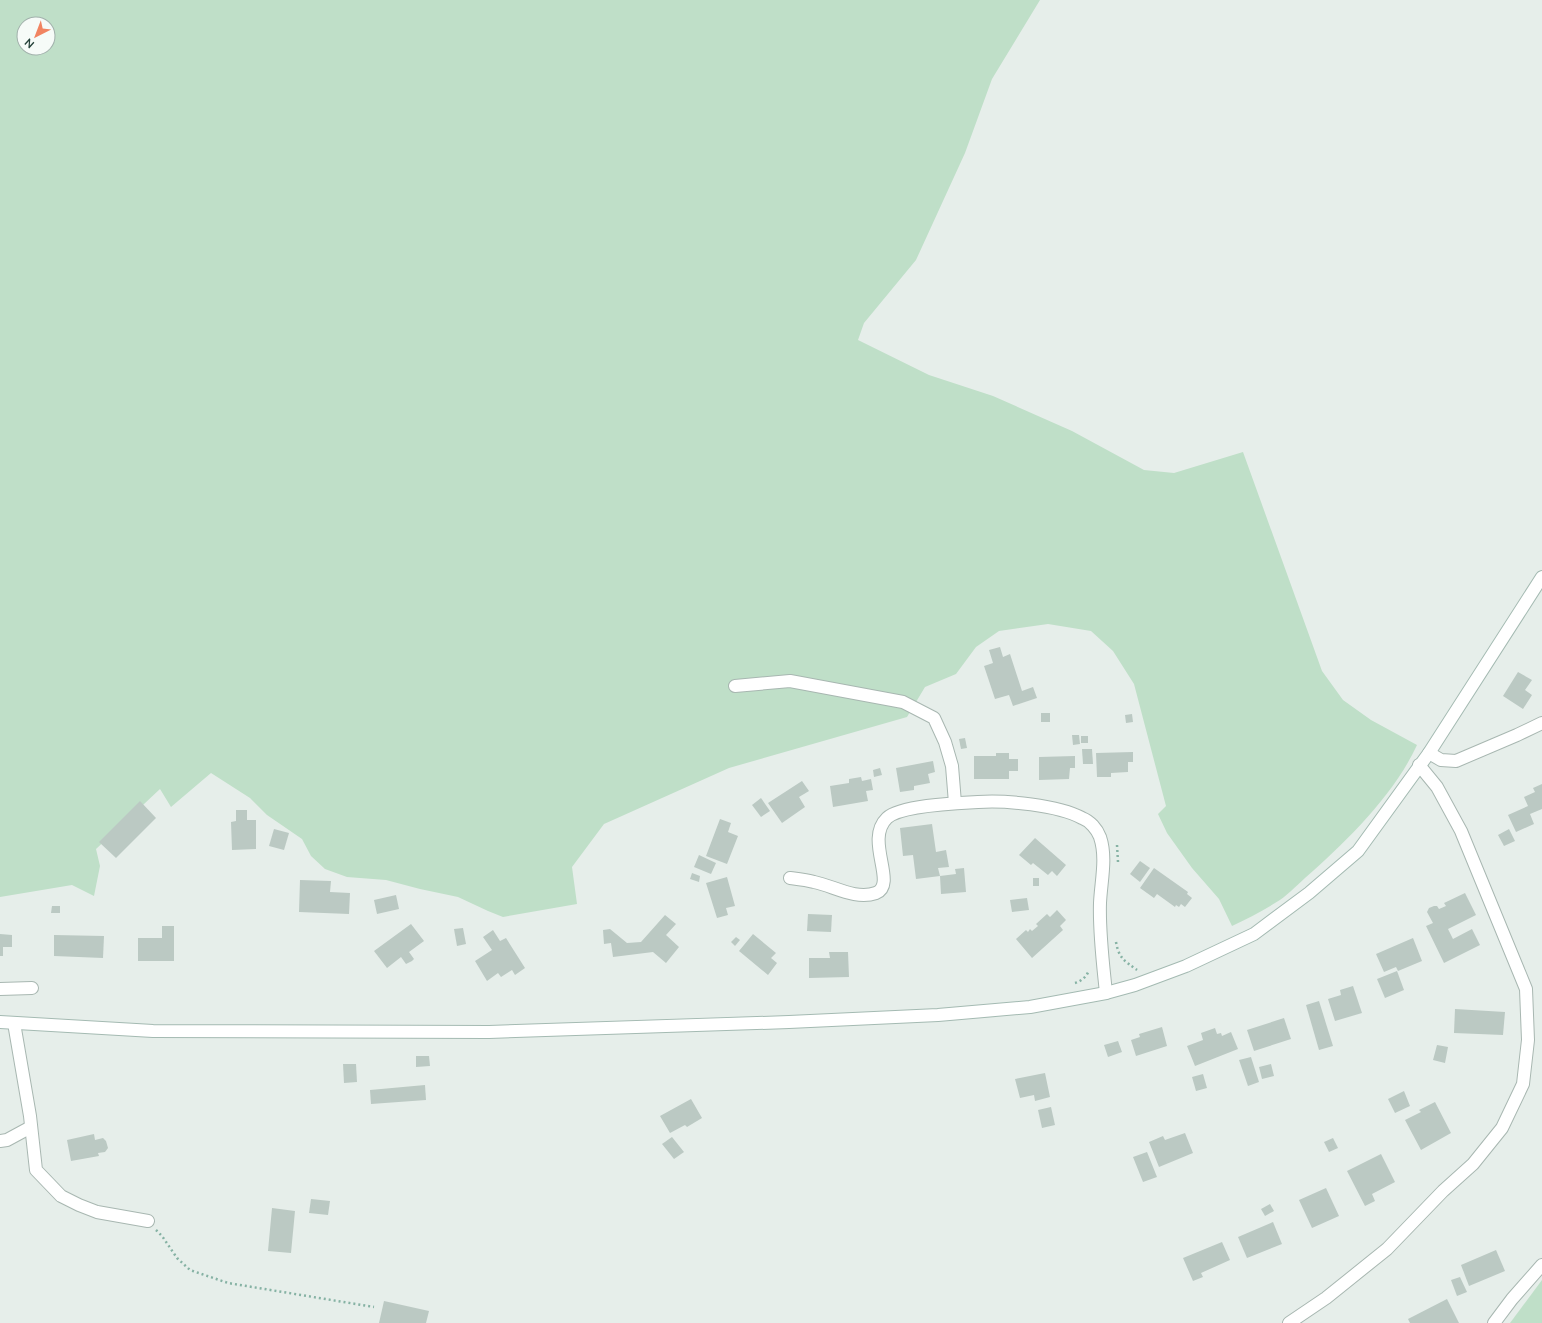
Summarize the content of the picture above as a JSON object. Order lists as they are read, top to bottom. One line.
{"north":"bottom left"}
